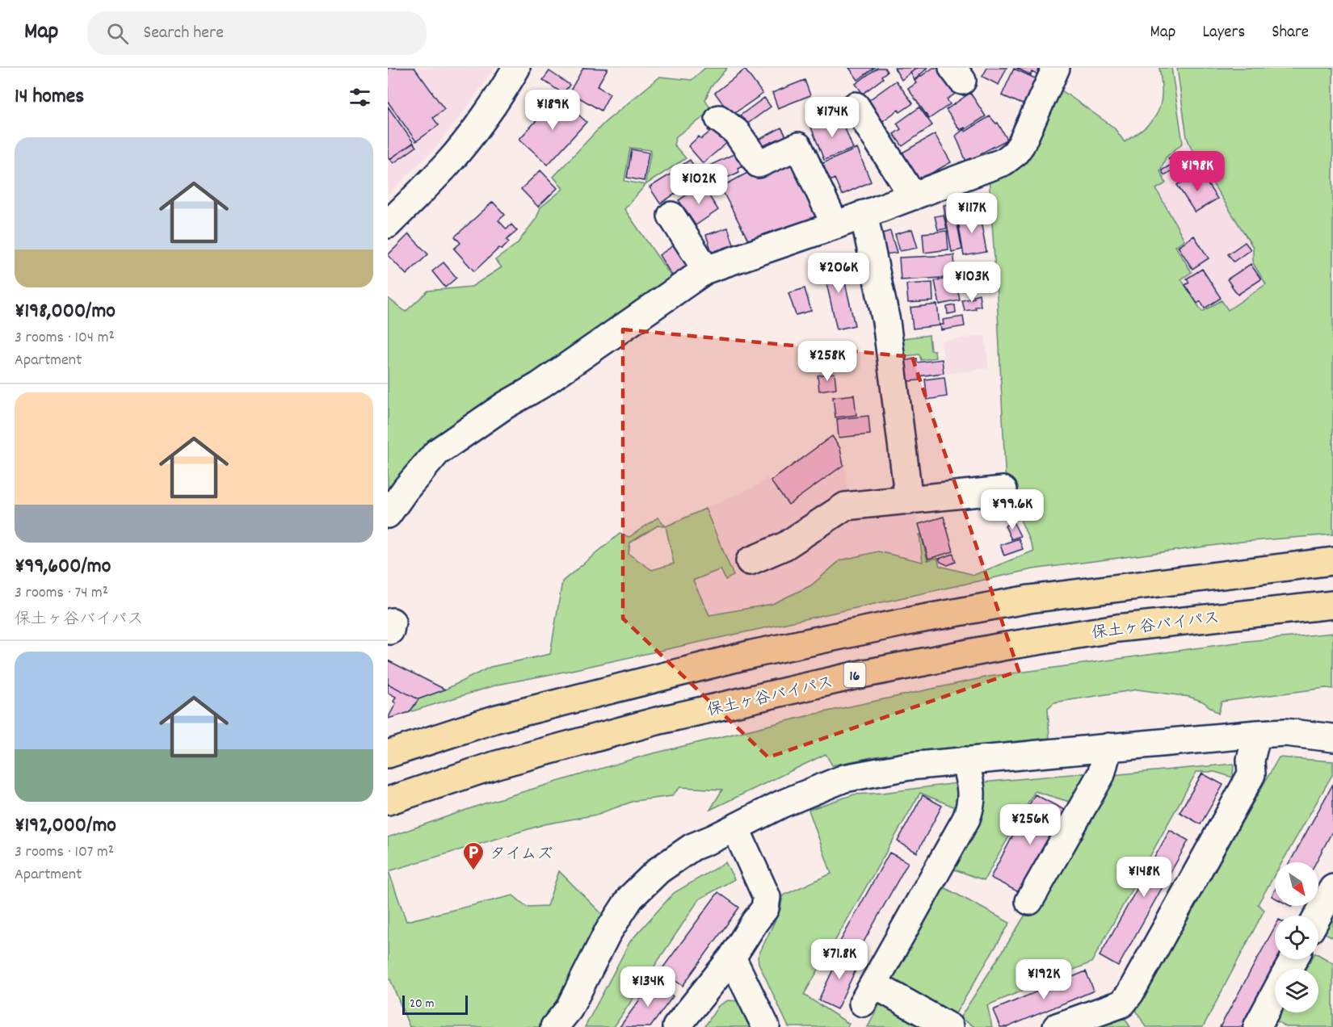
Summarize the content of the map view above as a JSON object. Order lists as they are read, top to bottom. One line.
{"streets":{"highway":["保土ヶ谷バイパス","16"]},"places":{"parking":["タイムズ"]},"scale_bar":"20 m","north":"bottom right","page":{"header":"Map","search":"Search here","nav":["Map","Layers","Share"],"heading":"14 homes","price":["¥189K","¥174K","¥198K","¥102K","¥117K","¥206K","¥103K","¥258K","¥99.6K","¥256K","¥148K","¥71.8K","¥192K","¥134K"],"list":[{"name":"¥198,000/mo","note":"3 rooms · 104 m² · Apartment"},{"name":"¥99,600/mo","note":"3 rooms · 74 m² · 保土ヶ谷バイパス"},{"name":"¥192,000/mo","note":"3 rooms · 107 m² · Apartment"}],"scale":"20 m"}}
